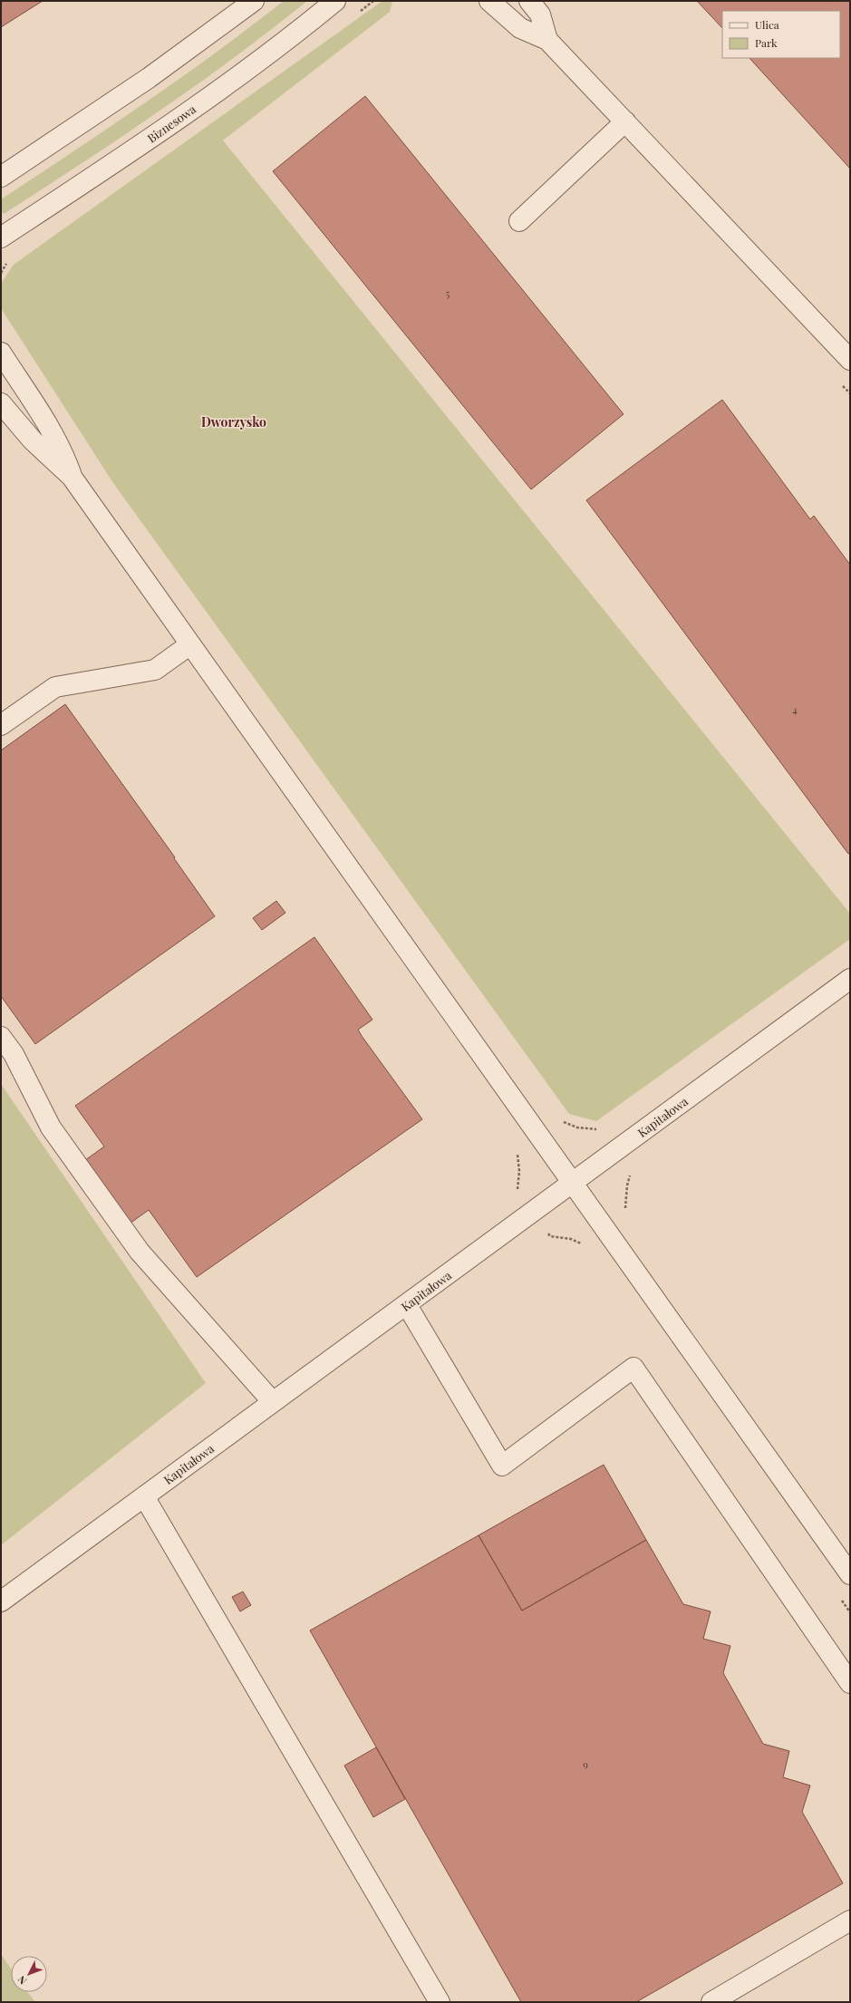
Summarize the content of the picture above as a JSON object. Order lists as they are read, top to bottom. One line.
{"streets":{"street":["Biznesowa","Kapitałowa"]},"districts":["Dworzysko"],"house_numbers":["5","4","9"],"legend":["Ulica","Park"],"north":"bottom left"}
